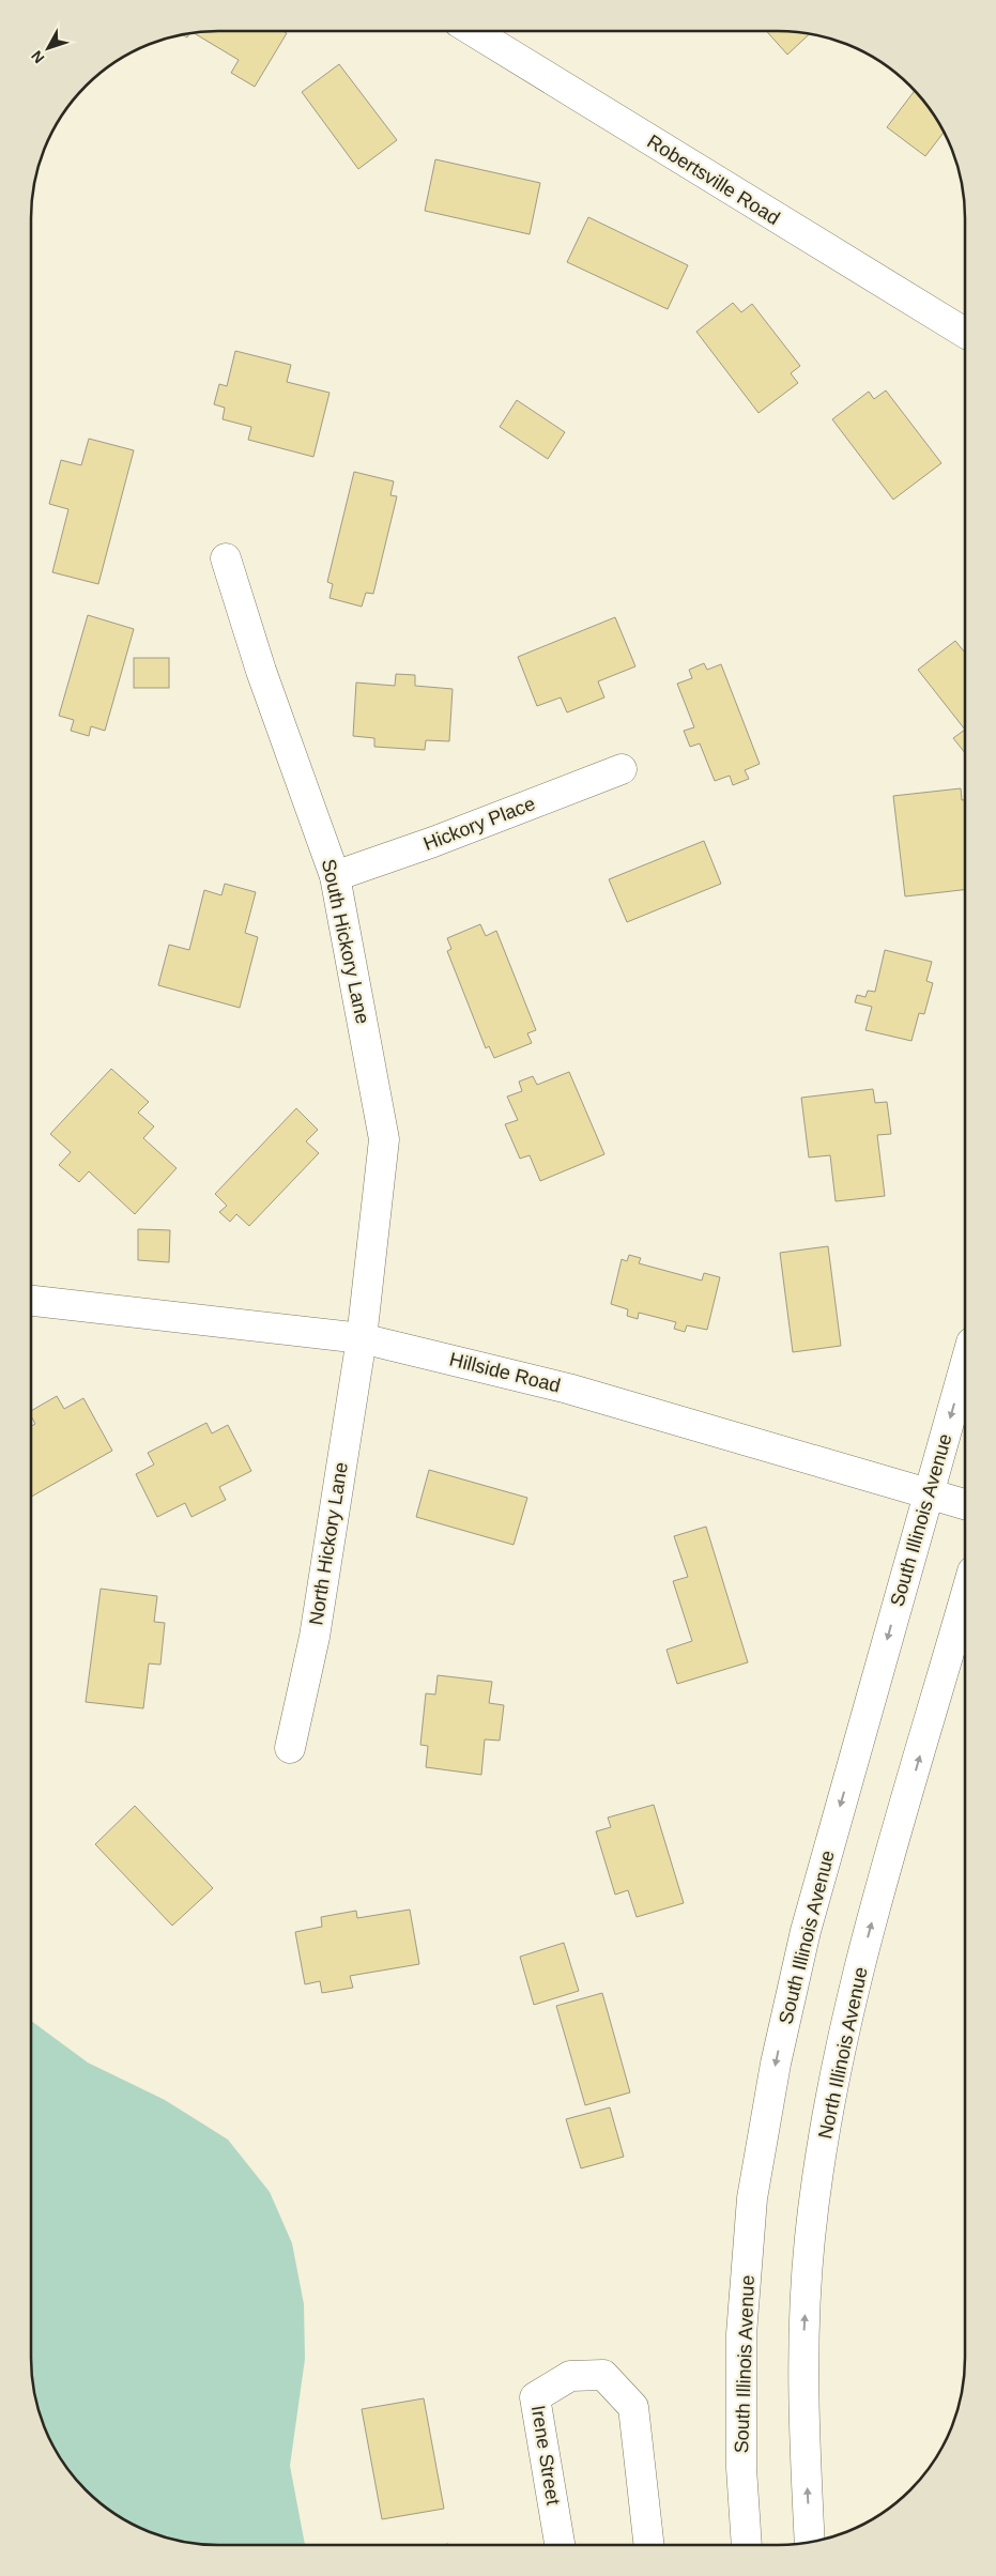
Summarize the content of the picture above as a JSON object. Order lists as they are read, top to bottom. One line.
{"streets":{"main road":["Robertsville Road","Hickory Place","South Hickory Lane","Hillside Road","South Illinois Avenue","North Hickory Lane","North Illinois Avenue","Irene Street"]},"crossings":[["Hickory Place","South Hickory Lane"],["South Hickory Lane","Hillside Road"],["South Hickory Lane","North Hickory Lane"],["Hillside Road","South Illinois Avenue"],["Hillside Road","North Hickory Lane"]],"one_way":["South Illinois Avenue","North Illinois Avenue"],"north":"bottom left"}
